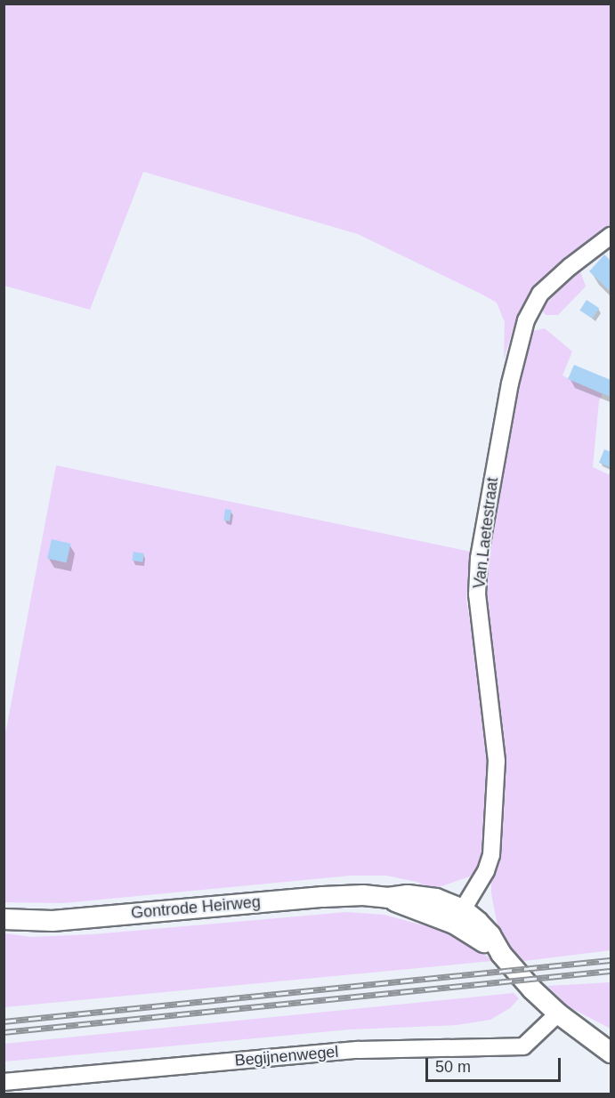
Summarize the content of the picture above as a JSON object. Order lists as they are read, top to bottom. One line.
{"streets":{"street":["Van Laetestraat","Gontrode Heirweg","Begijnenwegel"]},"crossings":[["Van Laetestraat","Gontrode Heirweg"],["Gontrode Heirweg","Begijnenwegel"]],"scale_bar":"50 m"}
